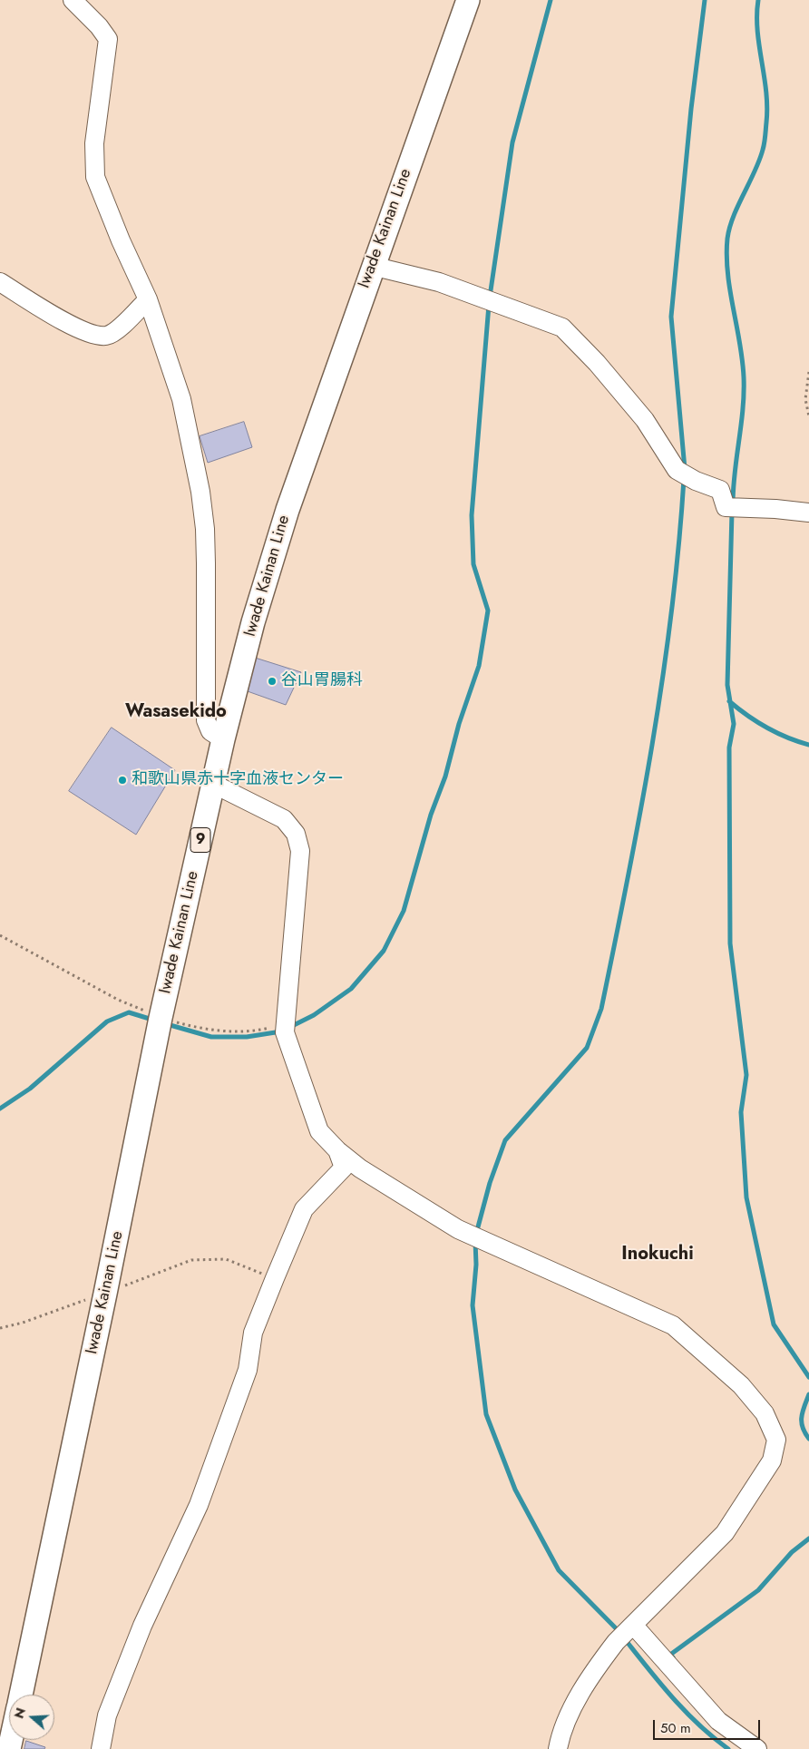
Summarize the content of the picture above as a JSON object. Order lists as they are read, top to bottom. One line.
{"streets":{"main road":["Iwade Kainan Line","9"]},"districts":["Wasasekido","Inokuchi"],"places":["谷山胃腸科","和歌山県赤十字血液センター"],"scale_bar":"50 m","north":"left"}
